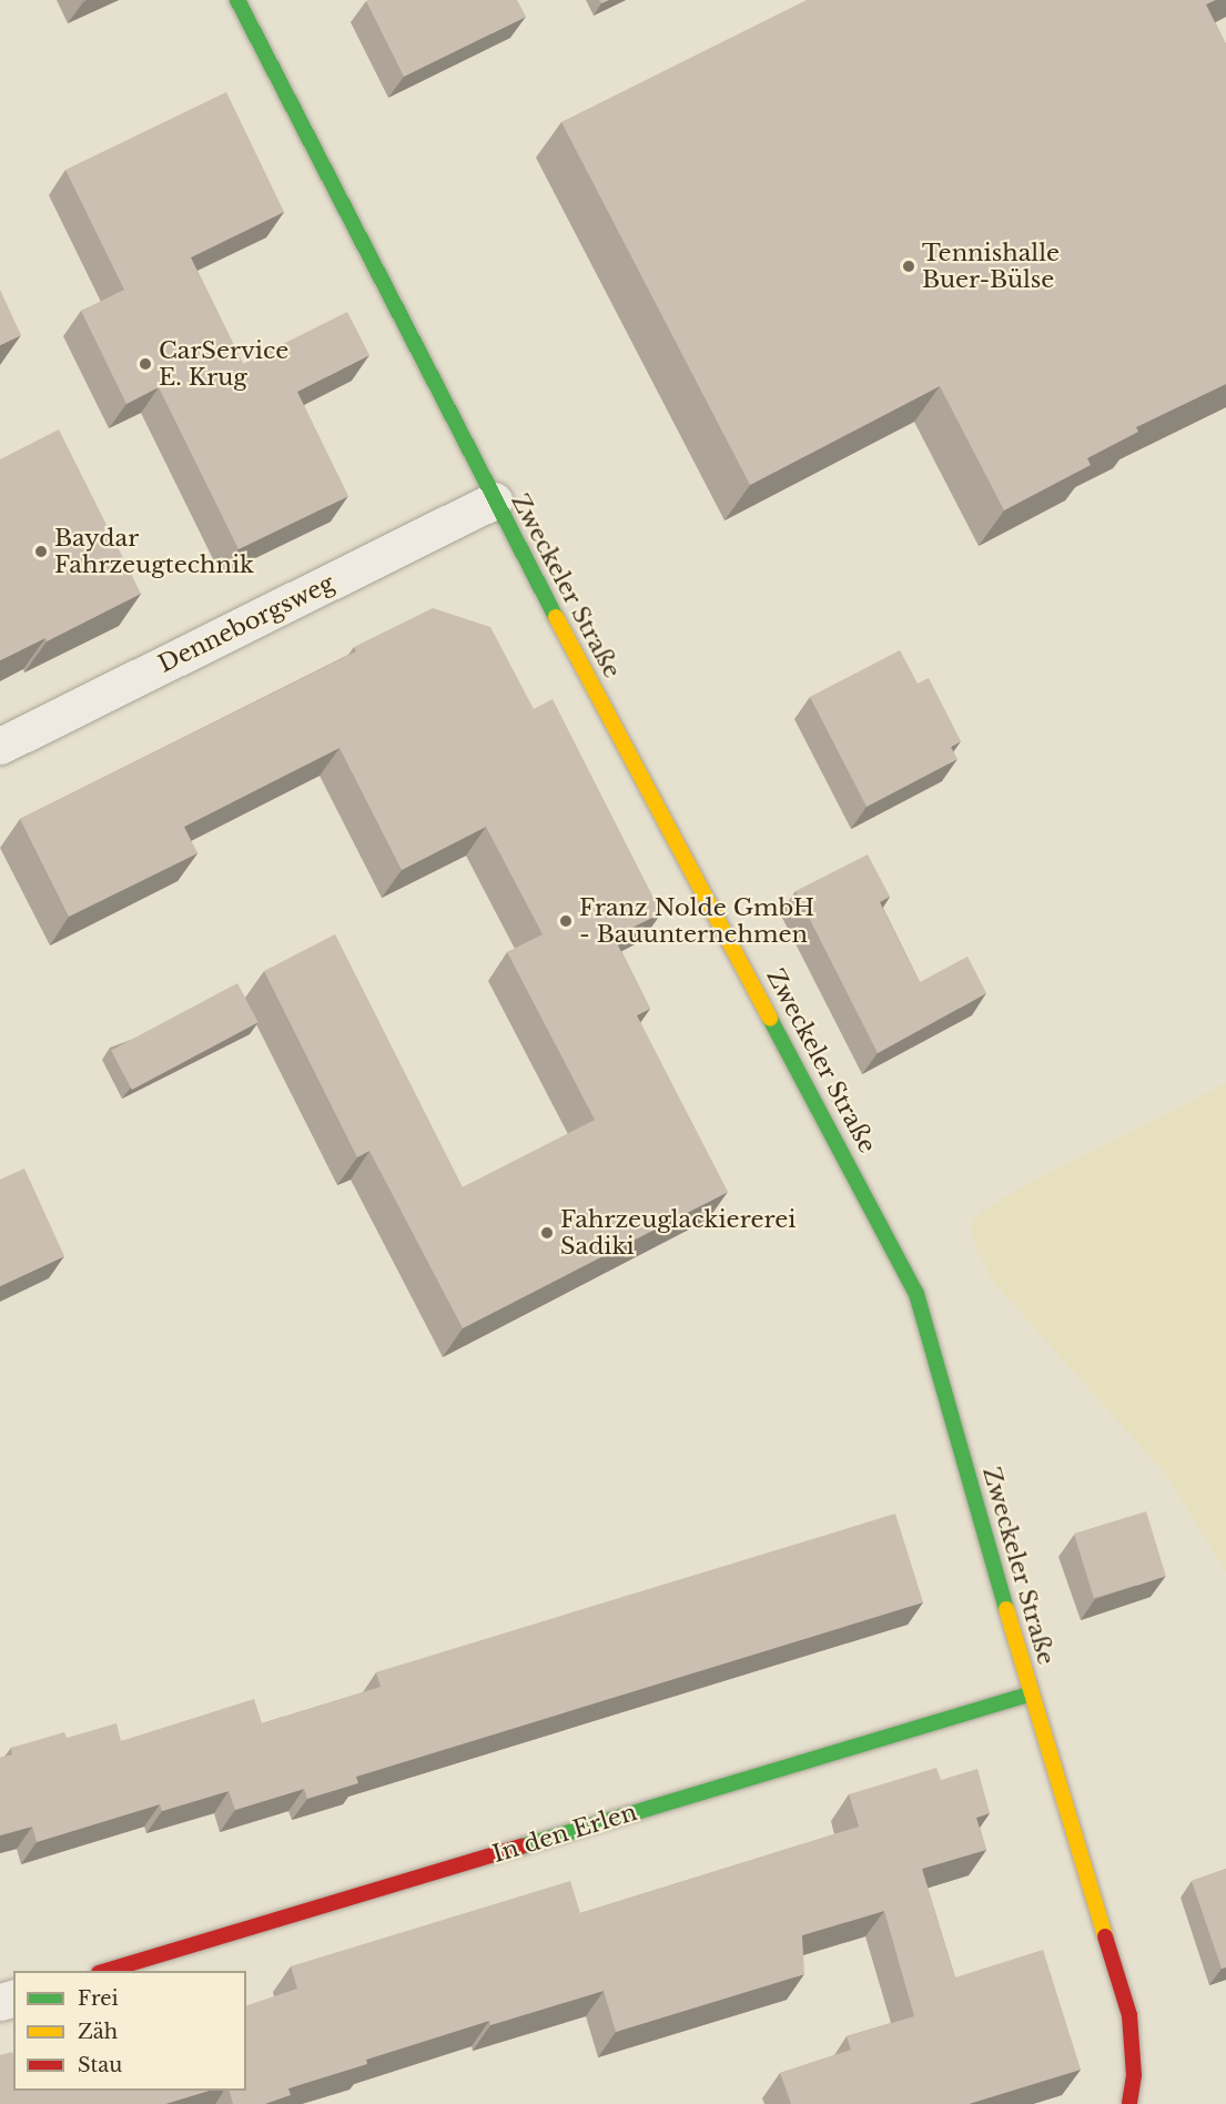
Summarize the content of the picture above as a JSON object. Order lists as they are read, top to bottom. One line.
{"streets":{"street":["Zweckeler Straße","Denneborgsweg","In den Erlen"]},"crossings":[["Zweckeler Straße","Denneborgsweg"],["Zweckeler Straße","In den Erlen"]],"places":["Tennishalle Buer-Bülse","CarService E. Krug","Baydar Fahrzeugtechnik","Franz Nolde GmbH - Bauunternehmen","Fahrzeuglackiererei Sadiki"],"legend":["Frei","Zäh","Stau"]}
